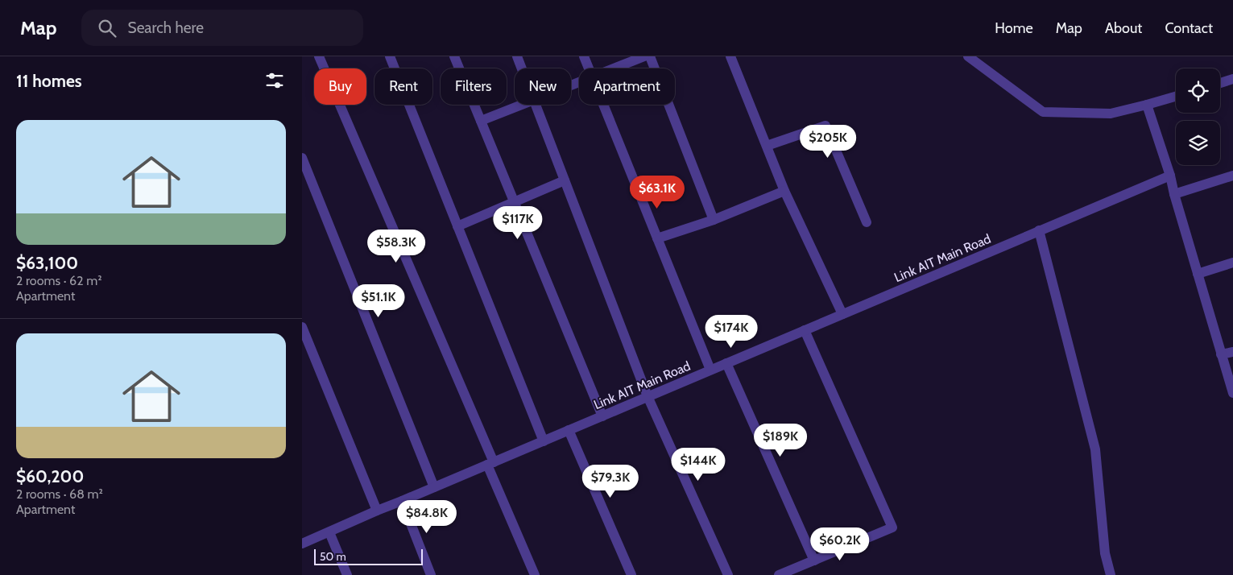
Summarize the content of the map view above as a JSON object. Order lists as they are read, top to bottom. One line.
{"streets":{"street":["Link AIT Main Road"]},"scale_bar":"50 m","page":{"header":"Map","search":"Search here","nav":["Home","Map","About","Contact"],"heading":"11 homes","chip":["Buy","Rent","Filters","New","Apartment"],"list":[{"name":"$63,100","note":"2 rooms · 62 m² · Apartment"},{"name":"$60,200","note":"2 rooms · 68 m² · Apartment"}],"price":["$205K","$63.1K","$117K","$58.3K","$51.1K","$174K","$189K","$144K","$79.3K","$84.8K","$60.2K"],"scale":"50 m"}}
